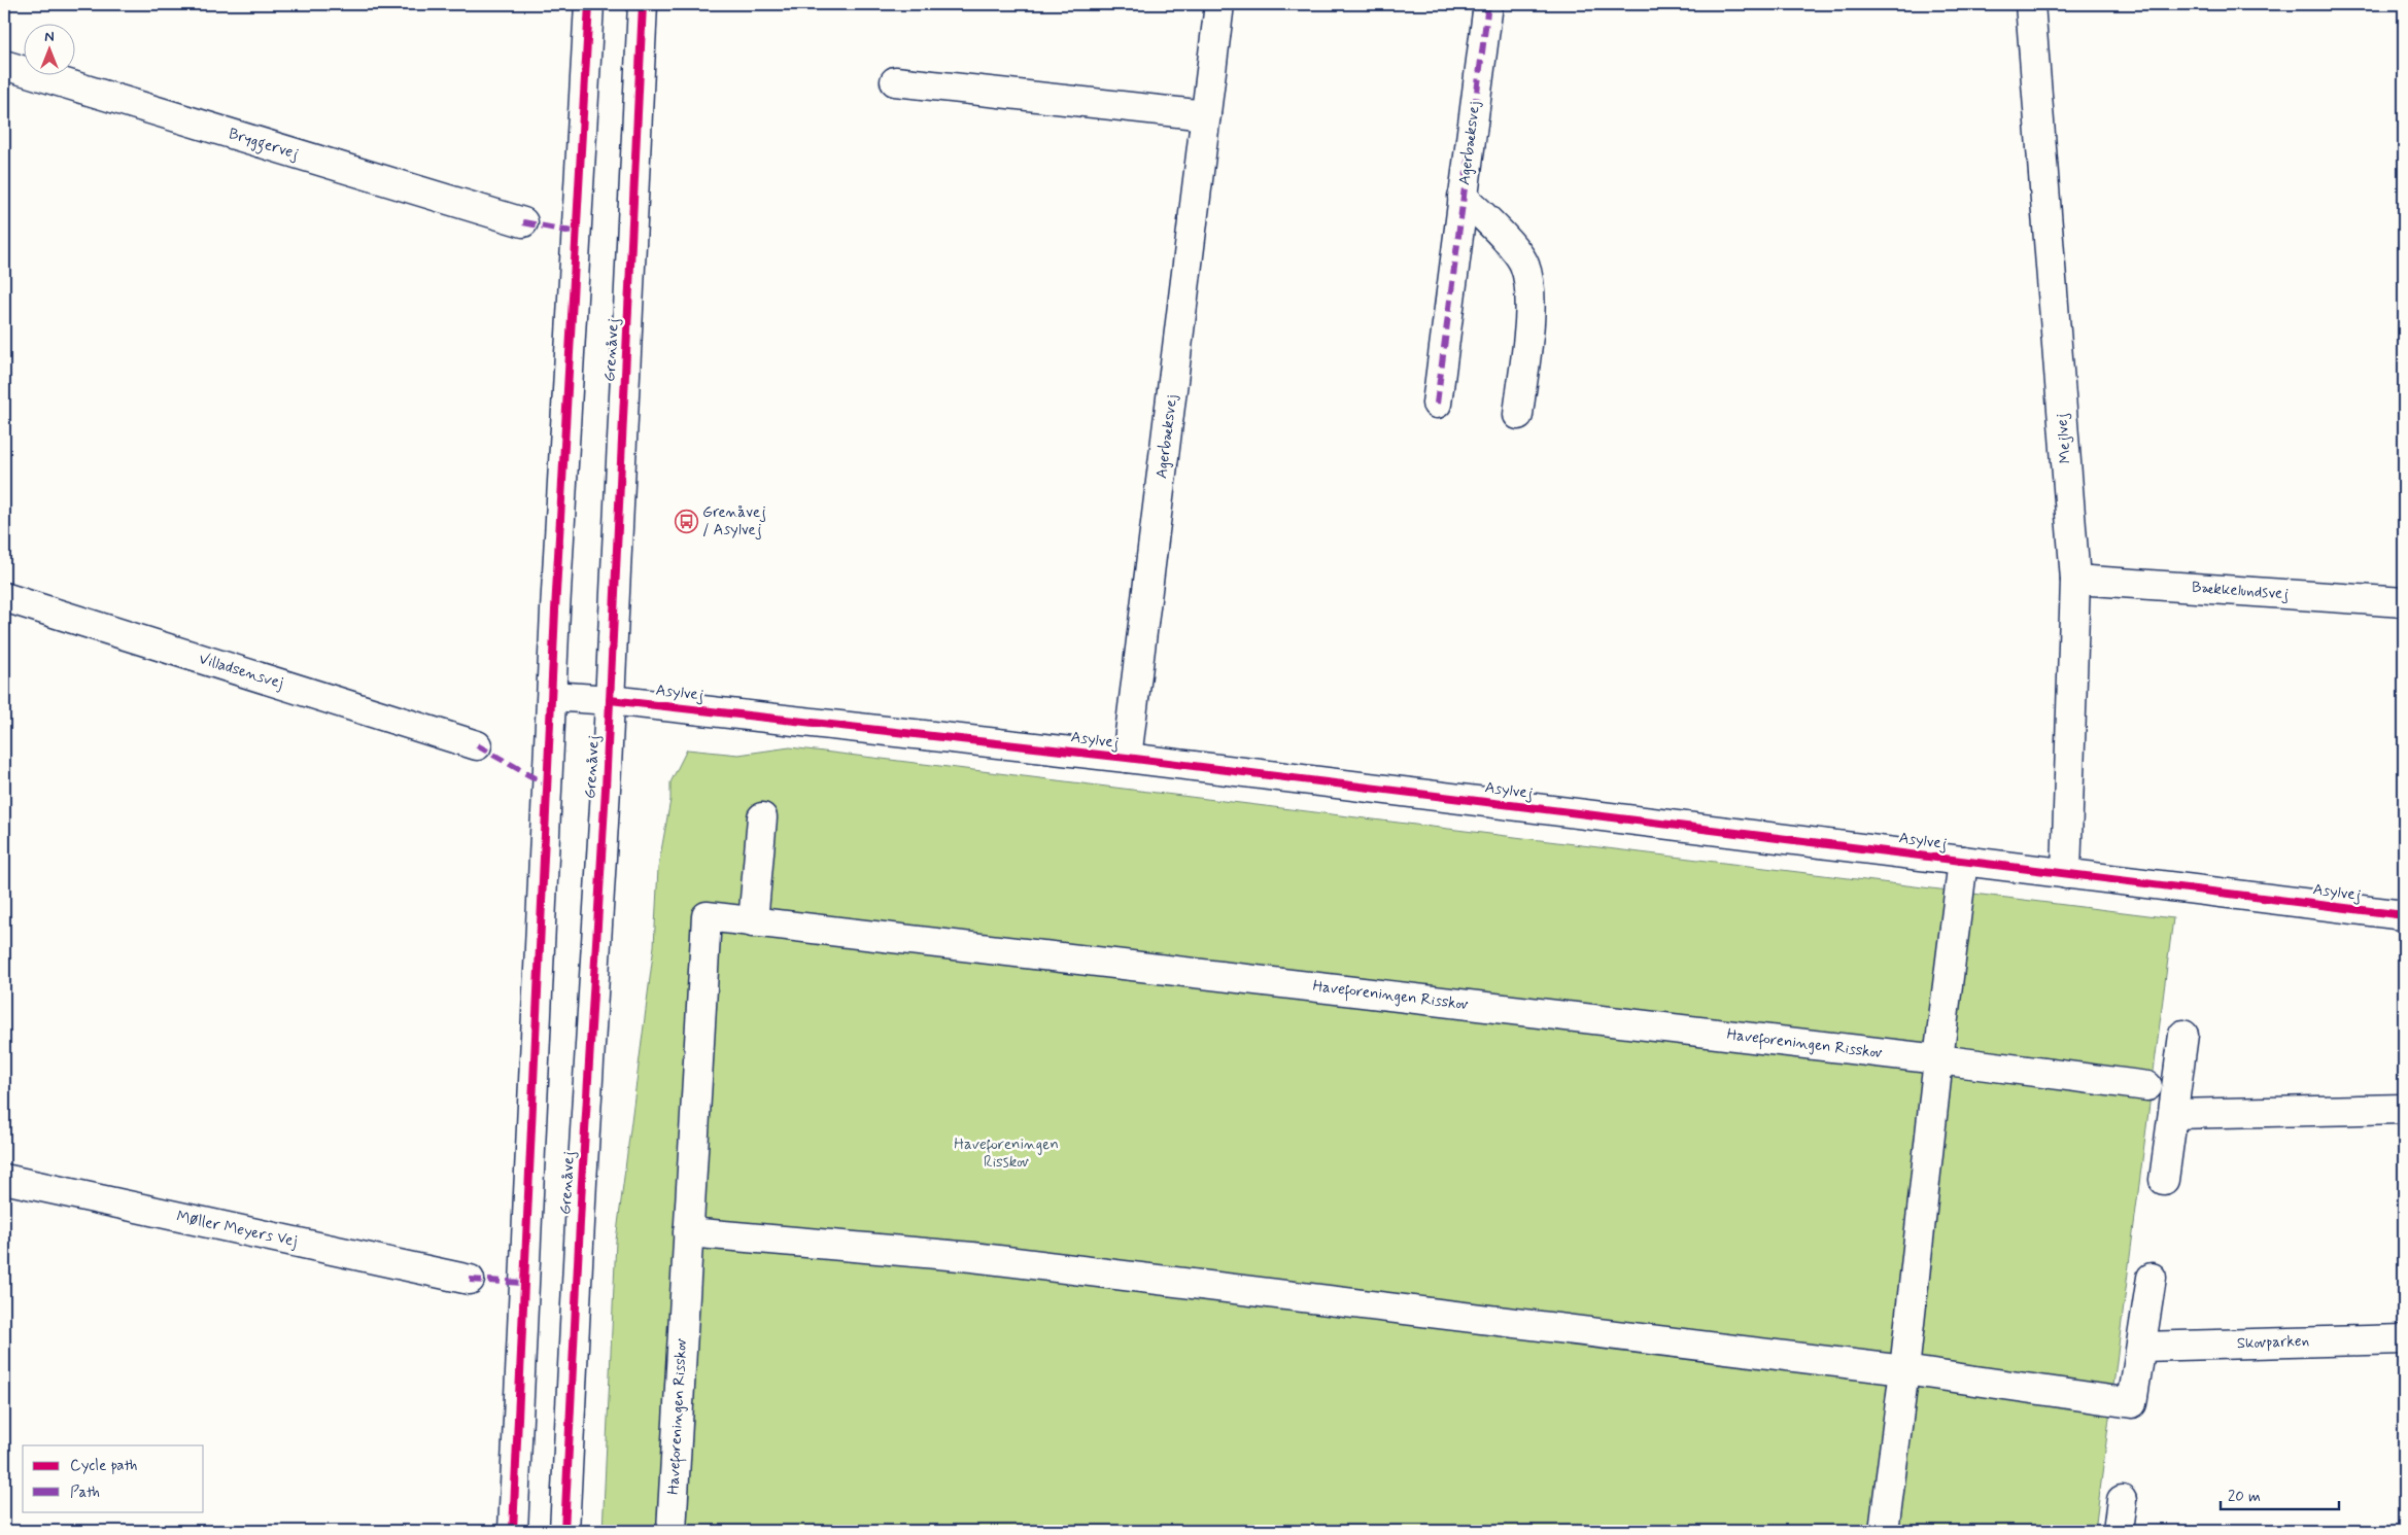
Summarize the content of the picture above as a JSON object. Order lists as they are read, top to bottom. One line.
{"streets":{"street":["Agerbæksvej","Bryggervej","Grenåvej","Mejlvej","Bækkelundsvej","Villadsensvej","Asylvej","Haveforeningen Risskov","Møller Meyers Vej","Skovparken"]},"crossings":[["Agerbæksvej","Asylvej"],["Grenåvej","Asylvej"],["Mejlvej","Bækkelundsvej"],["Mejlvej","Asylvej"]],"parks":["Haveforeningen Risskov"],"places":{"bus stop":["Grenåvej / Asylvej"]},"legend":["Cycle path","Path"],"scale_bar":"20 m","north":"top"}
